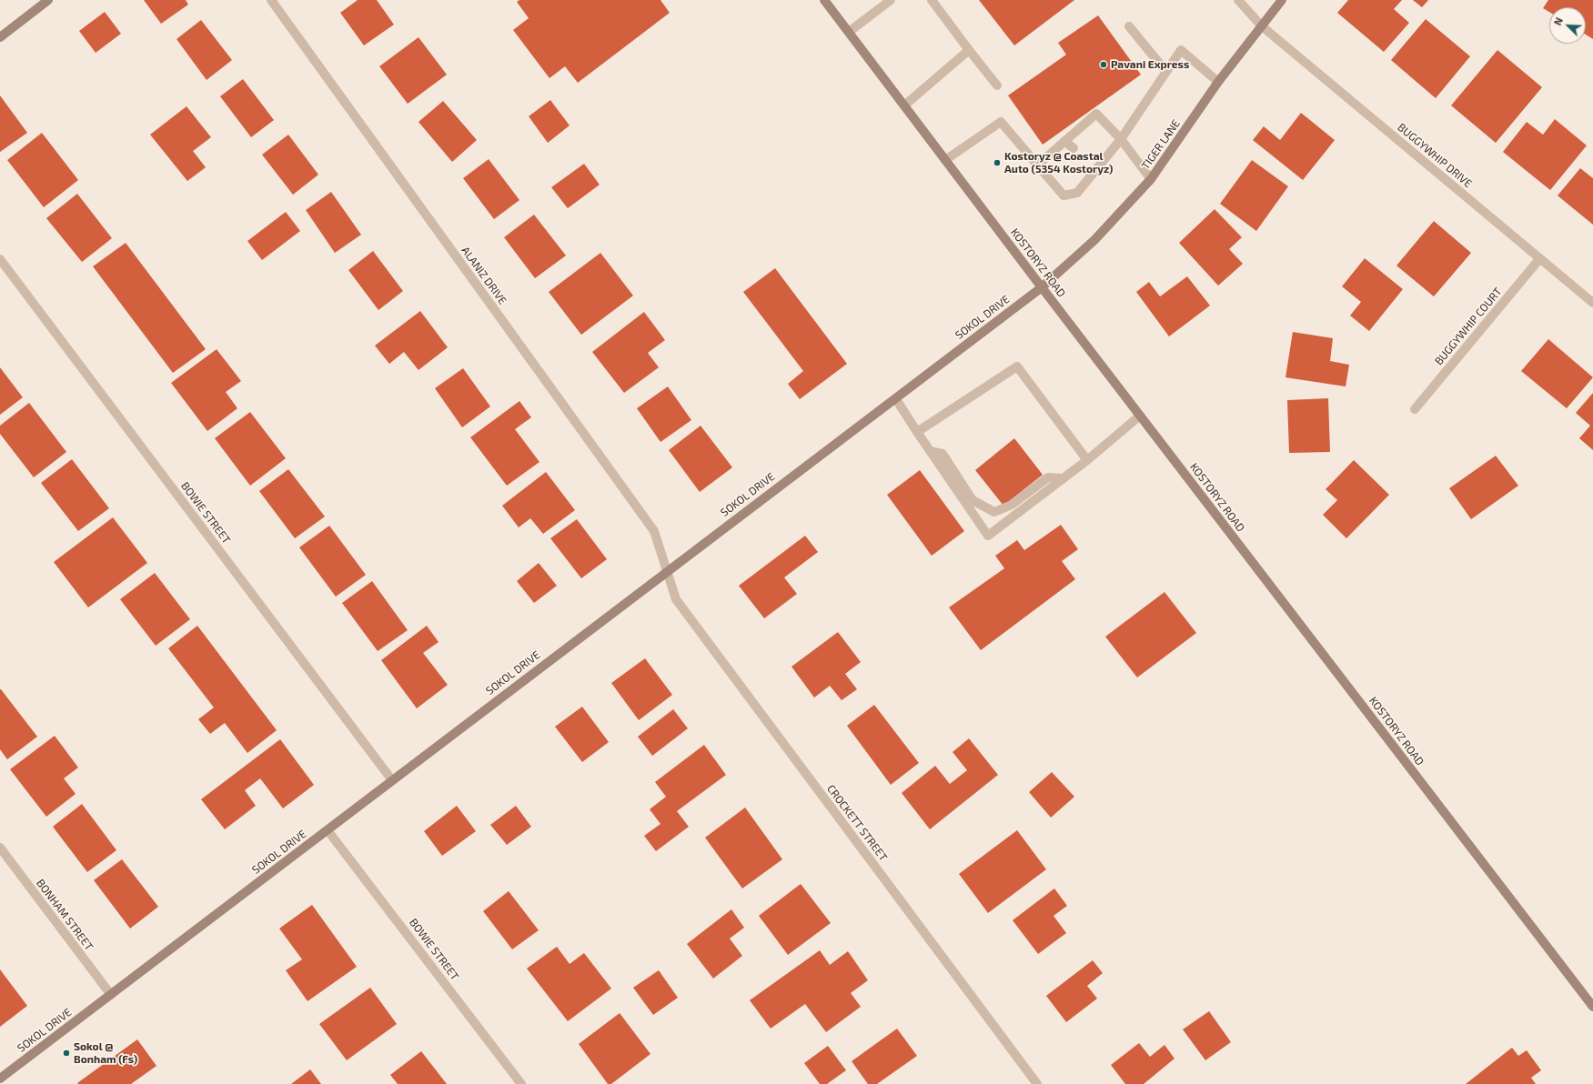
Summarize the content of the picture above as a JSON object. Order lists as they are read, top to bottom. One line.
{"streets":{"street":["TIGER LANE","BUGGYWHIP DRIVE","KOSTORYZ ROAD","ALANIZ DRIVE","SOKOL DRIVE","BUGGYWHIP COURT","BOWIE STREET","CROCKETT STREET","BONHAM STREET"]},"crossings":[["TIGER LANE","BUGGYWHIP DRIVE"],["TIGER LANE","KOSTORYZ ROAD"],["TIGER LANE","SOKOL DRIVE"],["BUGGYWHIP DRIVE","BUGGYWHIP COURT"],["KOSTORYZ ROAD","SOKOL DRIVE"],["ALANIZ DRIVE","SOKOL DRIVE"],["ALANIZ DRIVE","CROCKETT STREET"],["SOKOL DRIVE","BOWIE STREET"],["SOKOL DRIVE","CROCKETT STREET"],["SOKOL DRIVE","BONHAM STREET"]],"places":["Pavani Express","Kostoryz @ Coastal Auto (5354 Kostoryz)","Sokol @ Bonham (Fs)"],"north":"top left"}
